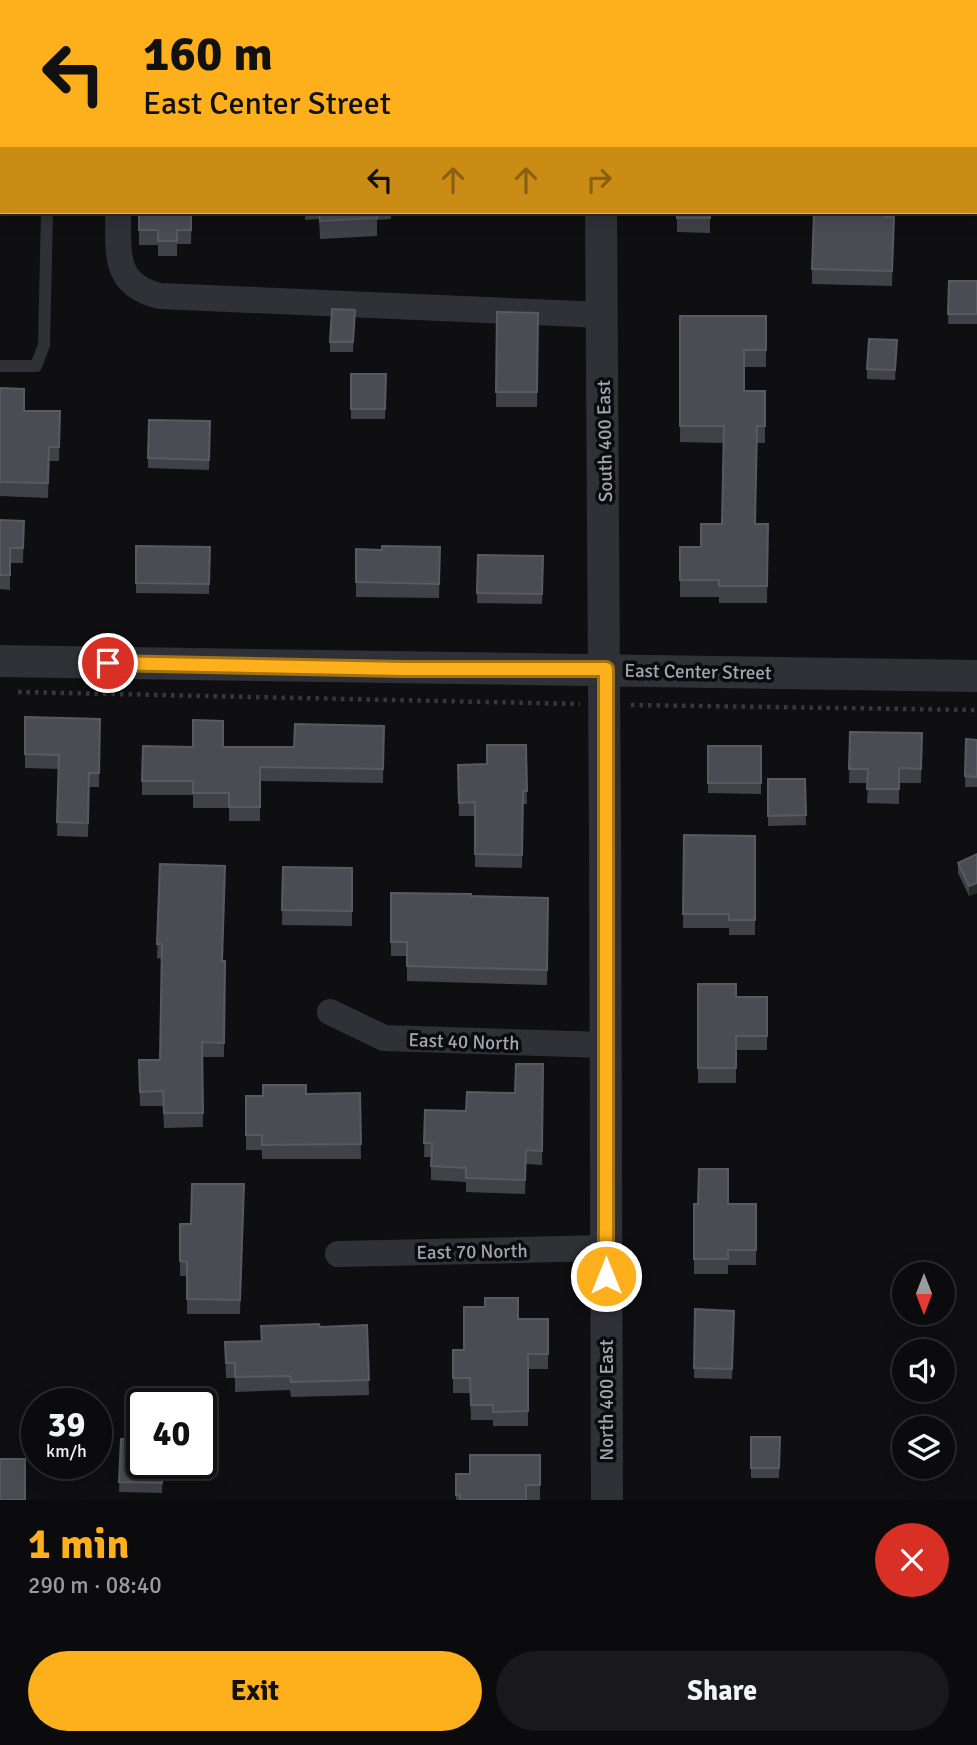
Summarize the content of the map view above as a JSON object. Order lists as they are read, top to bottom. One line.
{"streets":{"street":["South 400 East","East Center Street","East 40 North","East 70 North","North 400 East"]},"crossings":[["South 400 East","East Center Street"],["South 400 East","North 400 East"],["East Center Street","North 400 East"],["East 40 North","North 400 East"],["East 70 North","North 400 East"]],"north":"bottom","page":{"turn":["160 m","East Center Street"],"speed":"39 km/h","limit":"40","heading":["1 min","290 m · 08:40"],"buttons":["Exit","Share"]}}
